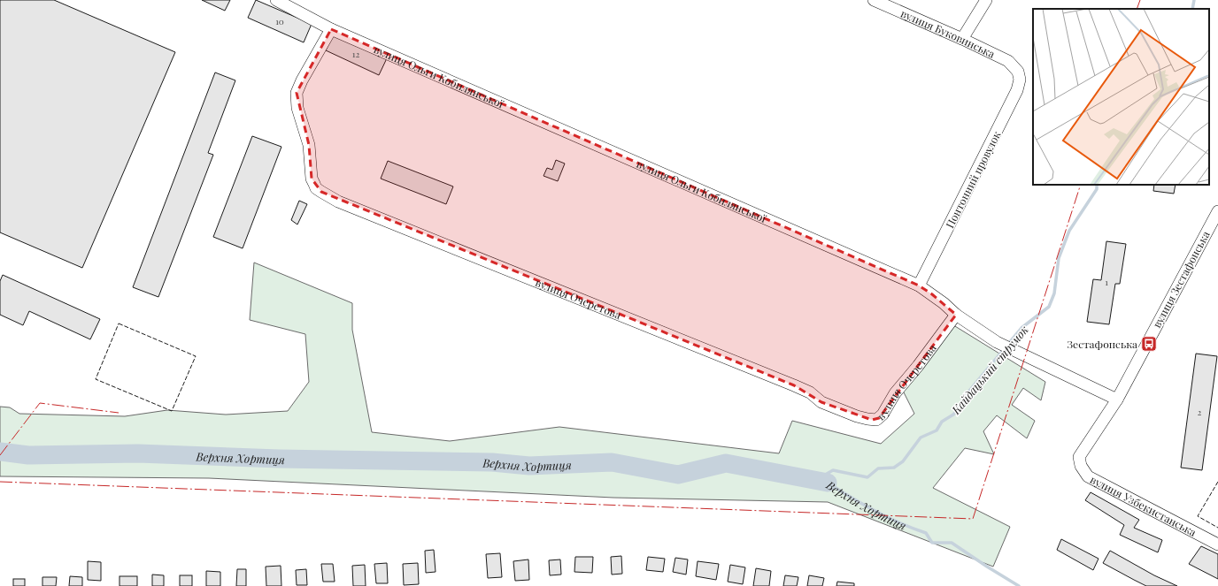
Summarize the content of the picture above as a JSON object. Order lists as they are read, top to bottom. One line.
{"streets":{"street":["вулиця Буковинська","вулиця Ольги Кобилянської","Понтонний провулок","вулиця Зестафонська","вулиця Очеретова","вулиця Узбекистанська"]},"crossings":[["вулиця Буковинська","Понтонний провулок"],["вулиця Ольги Кобилянської","Понтонний провулок"],["вулиця Ольги Кобилянської","вулиця Зестафонська"],["вулиця Ольги Кобилянської","вулиця Очеретова"],["вулиця Зестафонська","вулиця Узбекистанська"]],"water":["Кайдацький струмок","Верхня Хортиця"],"places":{"bus stop":["Зестафонська"]},"house_numbers":["10","12","1","2"]}
